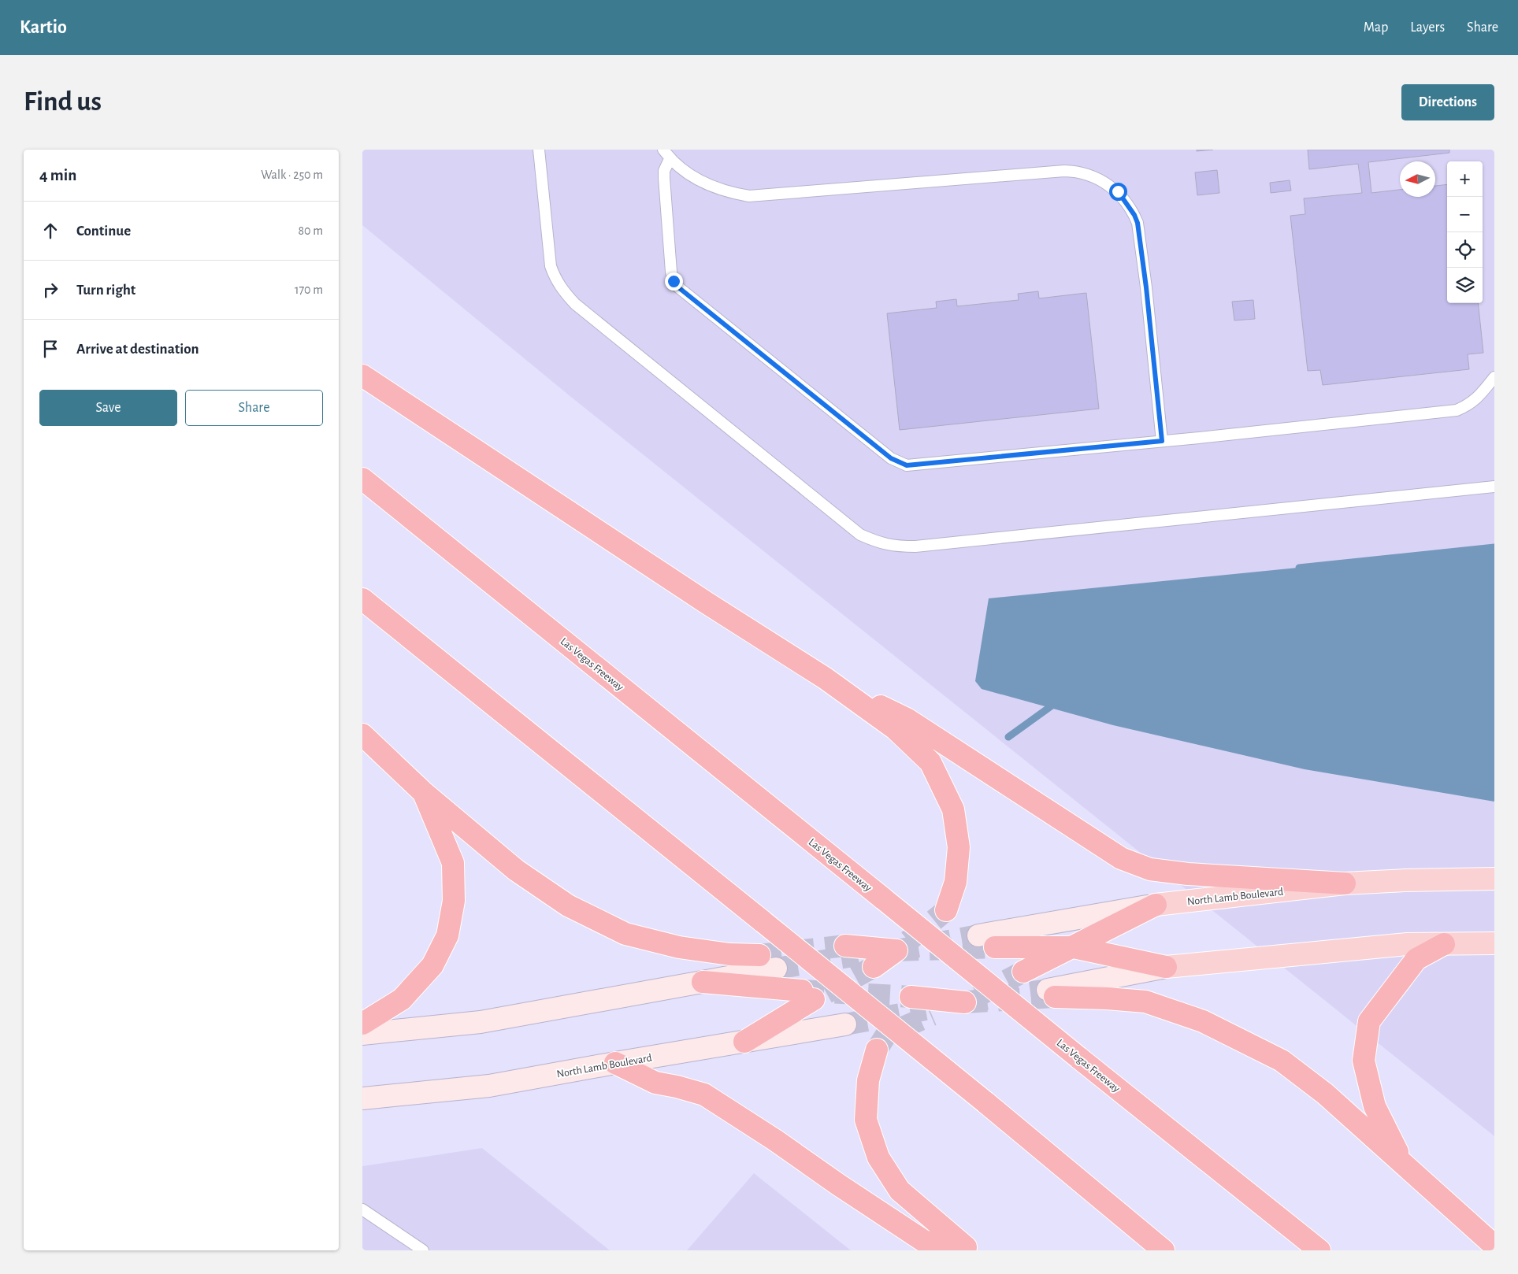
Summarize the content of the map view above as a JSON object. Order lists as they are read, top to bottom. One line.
{"streets":{"highway":["Las Vegas Freeway"],"main road":["North Lamb Boulevard"]},"north":"left","page":{"header":"Kartio","nav":["Map","Layers","Share"],"buttons":["Directions",["Save","Share"]],"title":"Find us","heading":["4 min","Walk · 250 m"],"map_buttons":["+","−"],"list":[["Continue","80 m"],["Turn right","170 m"],"Arrive at destination"]}}
